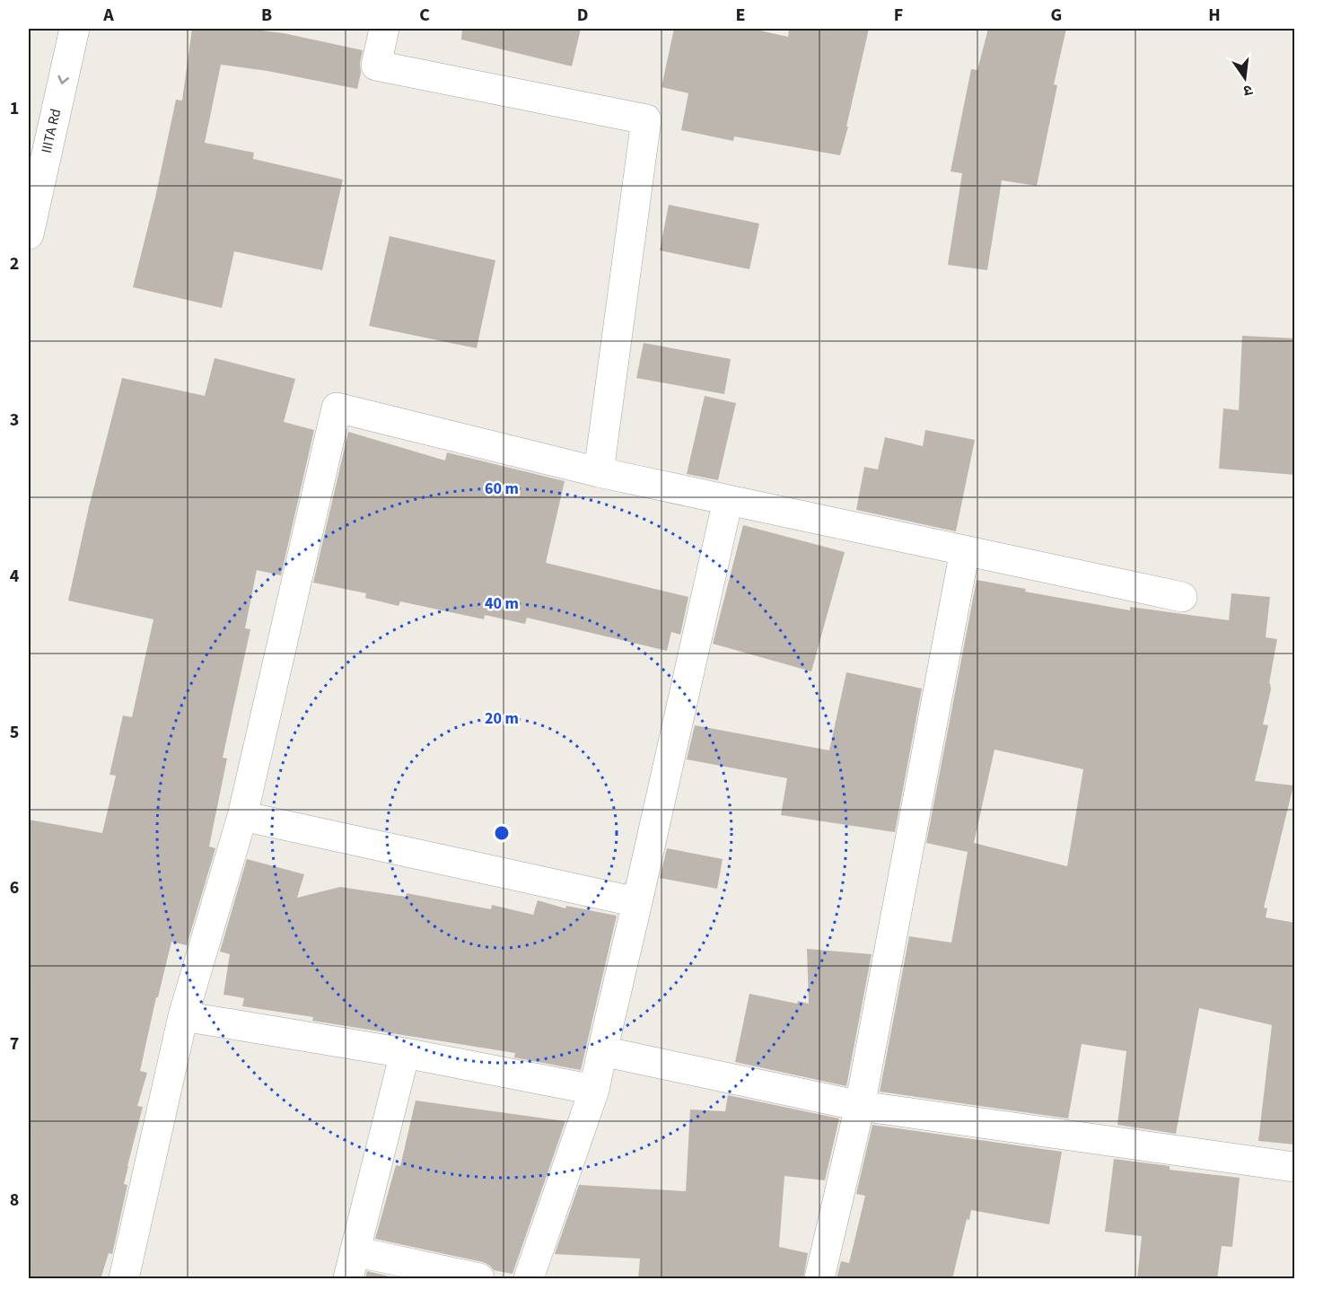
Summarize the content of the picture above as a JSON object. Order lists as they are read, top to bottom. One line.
{"streets":{"street":["IIITA Rd"]},"one_way":["IIITA Rd"],"north":"bottom","grid":{"columns":["A","B","C","D","E","F","G","H"],"rows":["1","2","3","4","5","6","7","8"]},"rings":["60 m","40 m","20 m"]}
